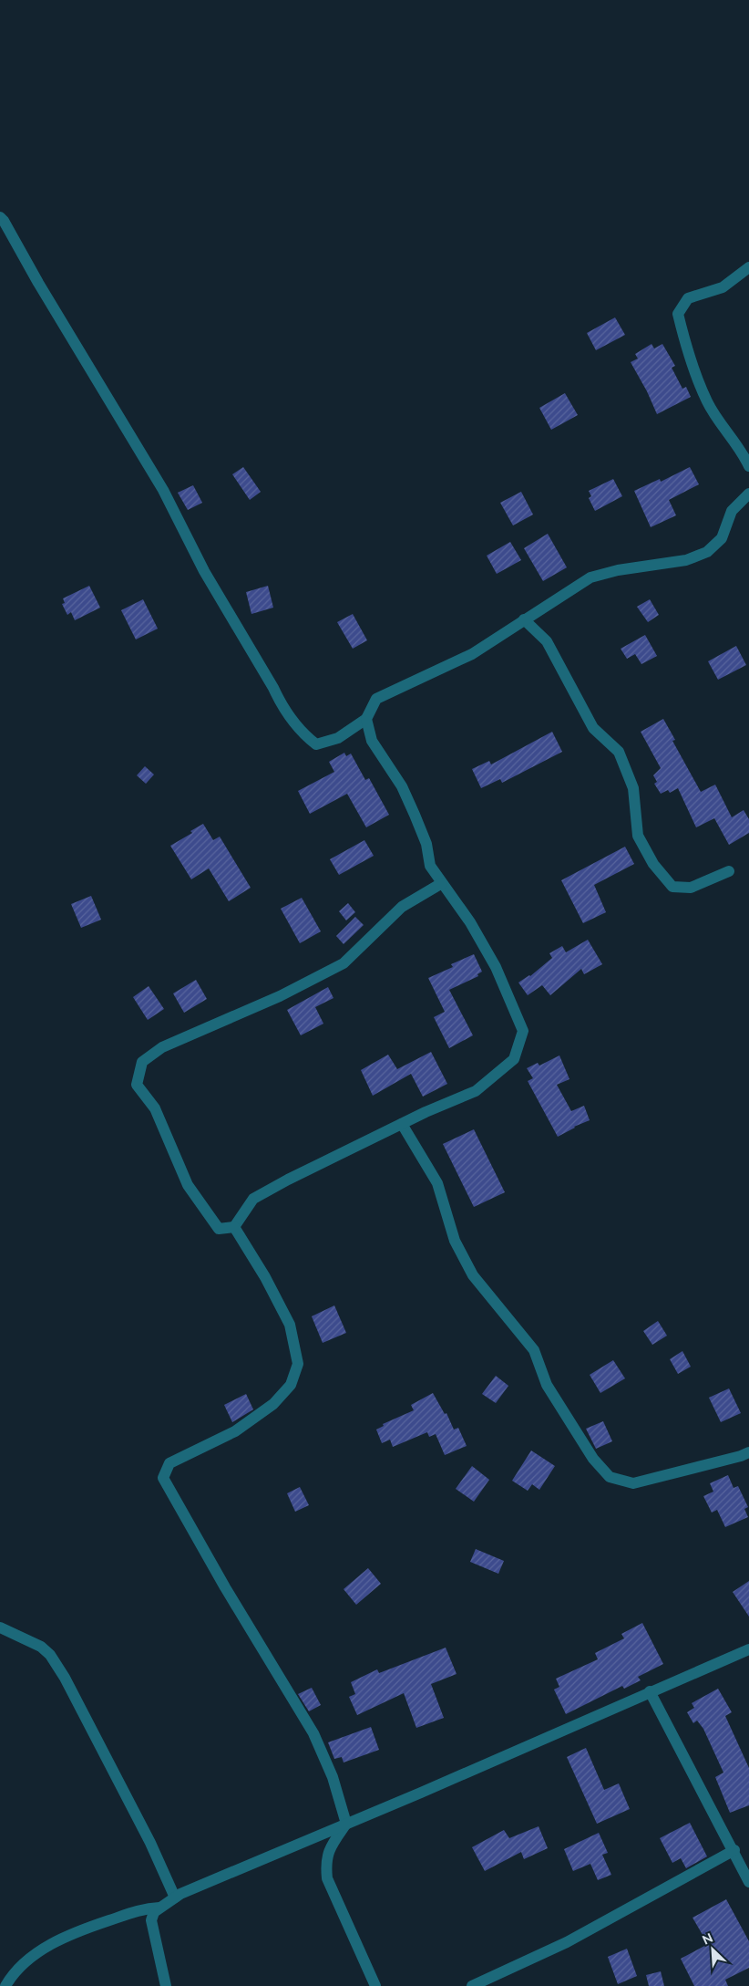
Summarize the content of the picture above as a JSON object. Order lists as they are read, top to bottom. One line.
{"north":"top left"}
